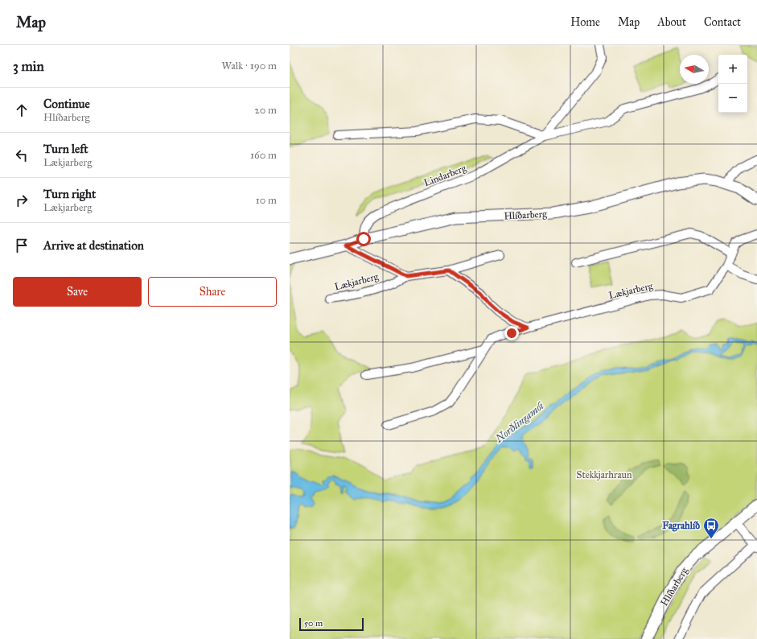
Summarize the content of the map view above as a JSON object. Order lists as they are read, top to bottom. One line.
{"streets":{"street":["Lindarberg","Hlíðarberg","Lækjarberg"]},"crossings":[["Lindarberg","Hlíðarberg"],["Hlíðarberg","Lækjarberg"]],"water":["Norðlingamói"],"parks":["Stekkjarhraun"],"places":{"bus stop":["Fagrahlíð"]},"scale_bar":"50 m","north":"left","page":{"header":"Map","nav":["Home","Map","About","Contact"],"heading":["3 min","Walk · 190 m"],"map_buttons":["+","−"],"list":[["Continue","Hlíðarberg","20 m"],["Turn left","Lækjarberg","160 m"],["Turn right","Lækjarberg","10 m"],"Arrive at destination"],"buttons":["Save","Share"],"scale":"50 m"}}
